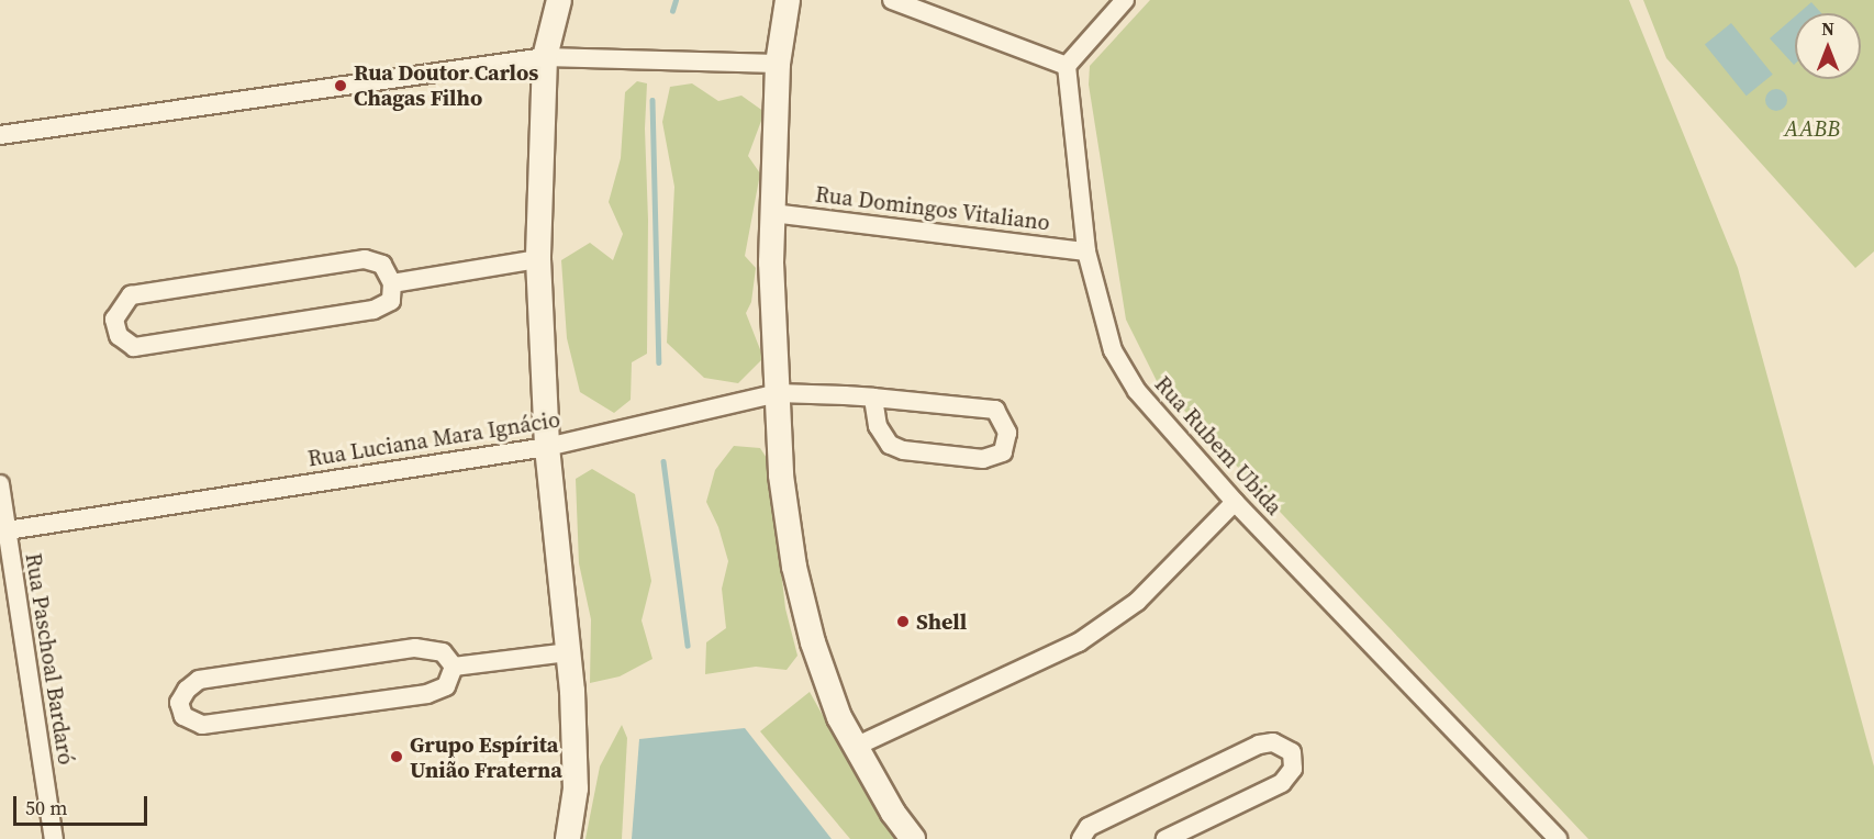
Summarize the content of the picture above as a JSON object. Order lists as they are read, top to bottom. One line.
{"streets":{"street":["Rua Domingos Vitaliano","Rua Luciana Mara Ignácio","Rua Rubem Ubida","Rua Paschoal Bardaró"]},"crossings":[["Rua Domingos Vitaliano","Rua Rubem Ubida"],["Rua Luciana Mara Ignácio","Rua Paschoal Bardaró"]],"parks":["AABB"],"places":["Rua Doutor Carlos Chagas Filho","Shell","Grupo Espírita União Fraterna"],"scale_bar":"50 m","north":"top"}
